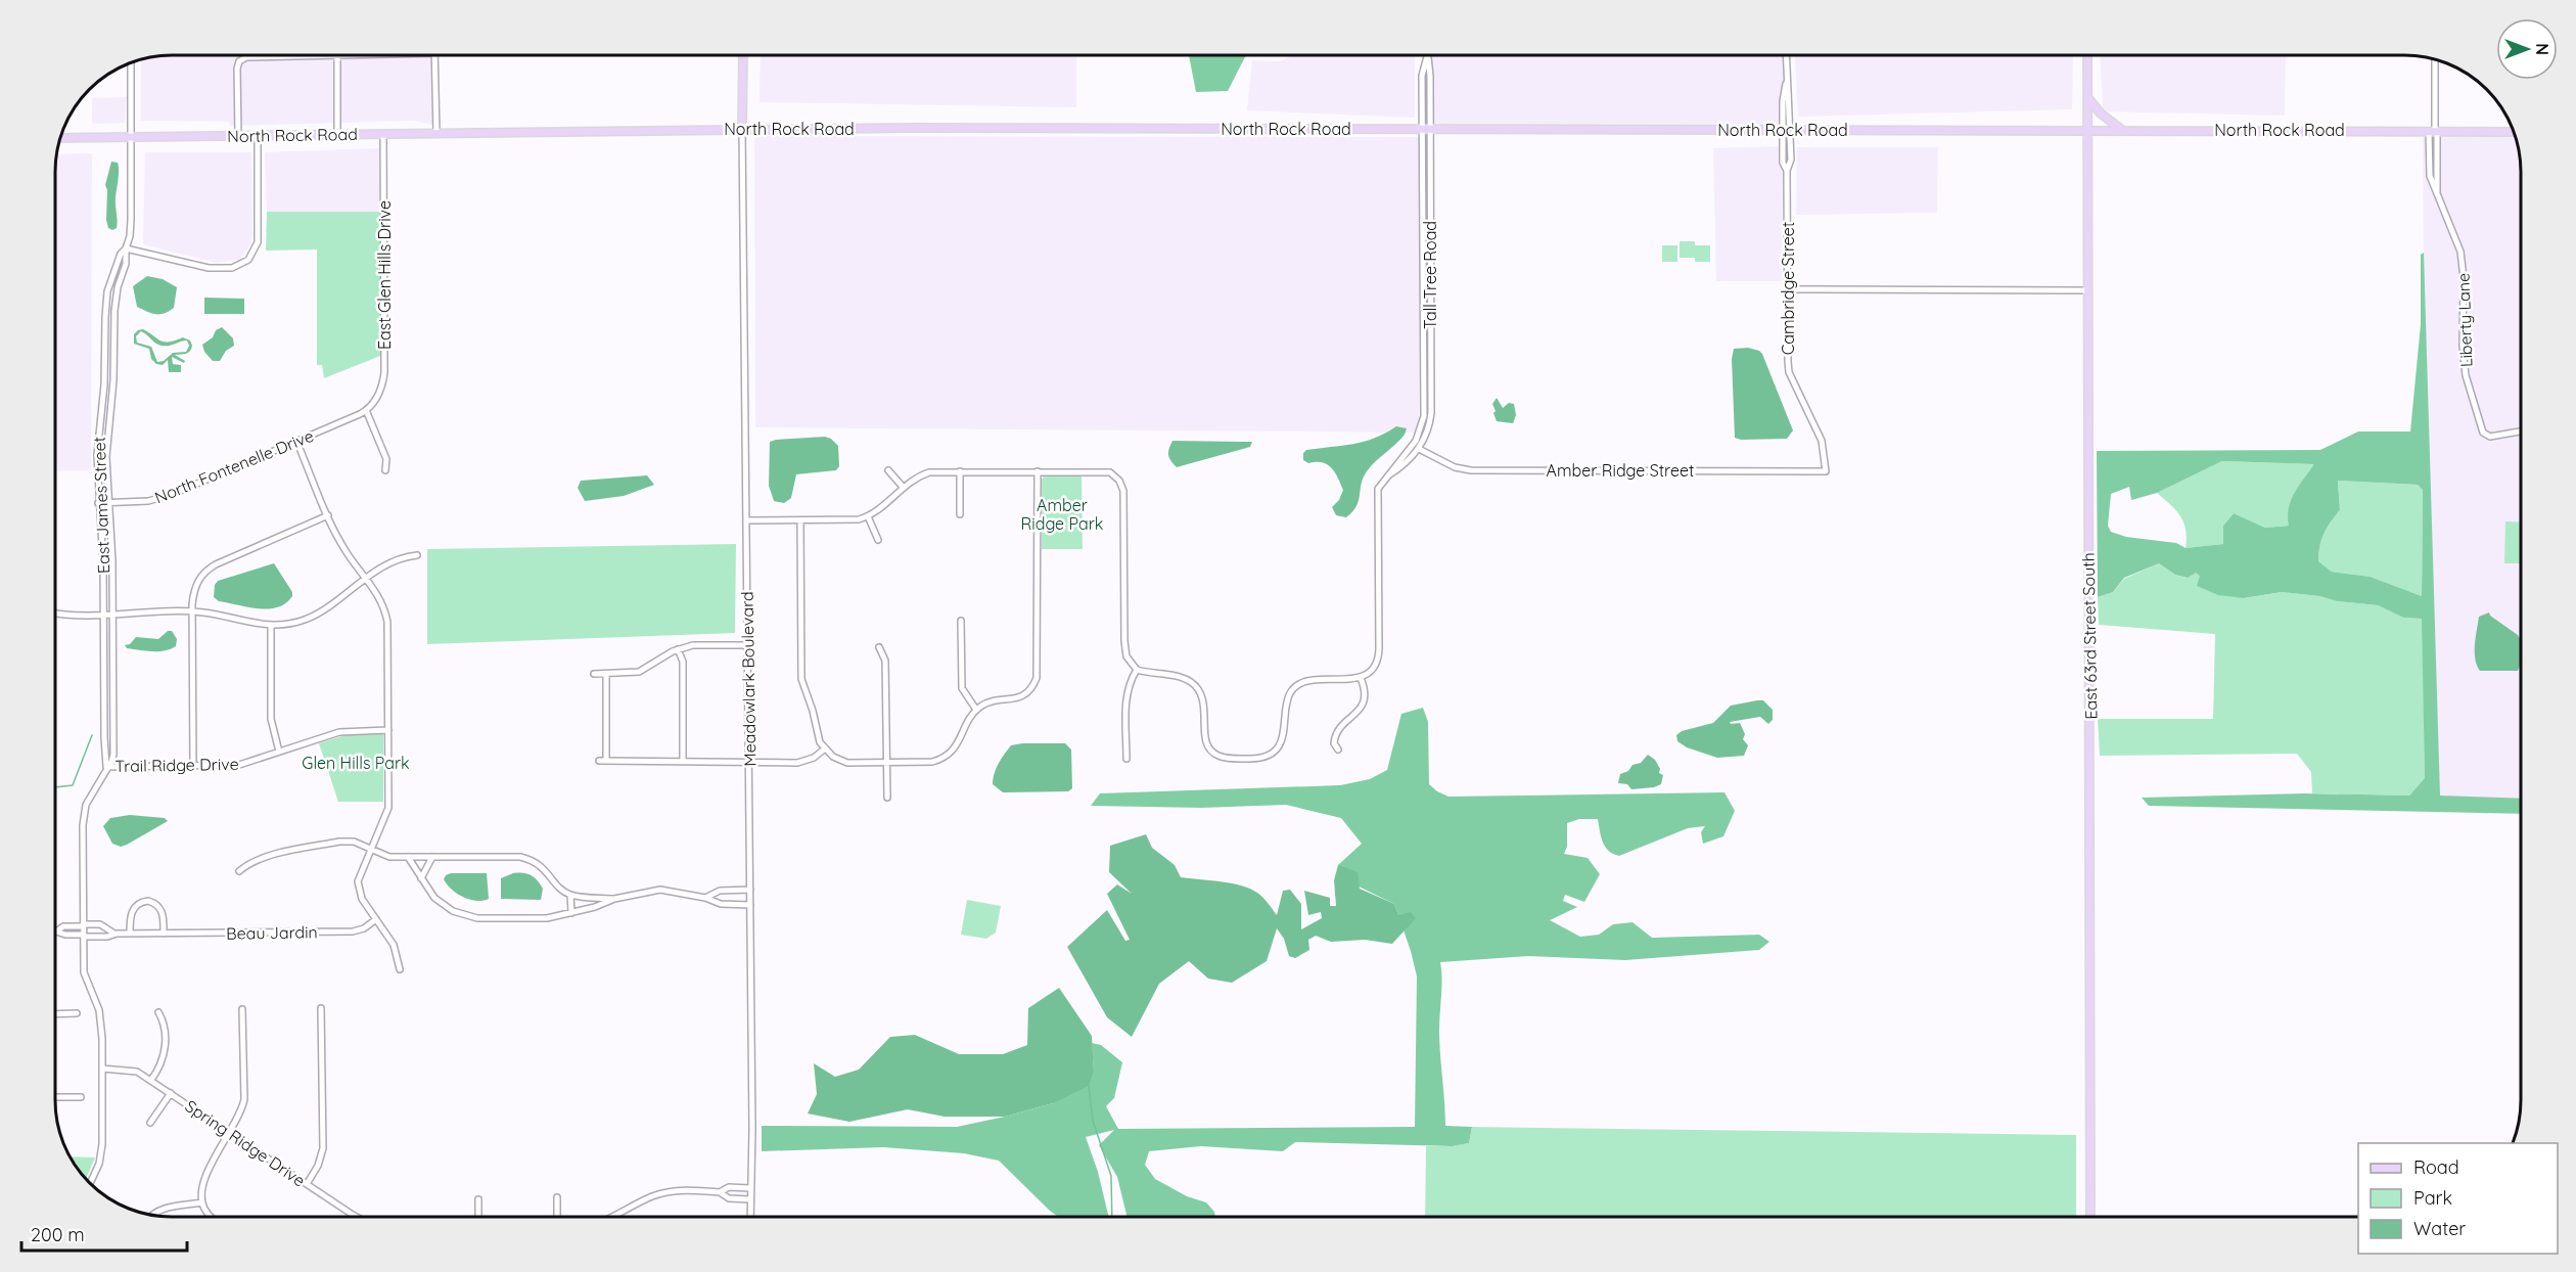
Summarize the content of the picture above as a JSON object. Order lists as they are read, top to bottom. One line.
{"streets":{"main road":["North Rock Road","East 63rd Street South"],"street":["East Glen Hills Drive","Tall Tree Road","Cambridge Street","Liberty Lane","North Fontenelle Drive","Amber Ridge Street","East James Street","Meadowlark Boulevard","Trail Ridge Drive","Beau Jardin","Spring Ridge Drive"]},"crossings":[["North Rock Road","East Glen Hills Drive"],["North Rock Road","Tall Tree Road"],["North Rock Road","Cambridge Street"],["North Rock Road","Liberty Lane"],["North Rock Road","East James Street"],["North Rock Road","East 63rd Street South"],["North Rock Road","Meadowlark Boulevard"],["East Glen Hills Drive","North Fontenelle Drive"],["Tall Tree Road","Amber Ridge Street"],["Cambridge Street","Amber Ridge Street"],["North Fontenelle Drive","East James Street"],["East James Street","Trail Ridge Drive"],["East James Street","Beau Jardin"],["East James Street","Spring Ridge Drive"]],"parks":["Amber Ridge Park","Glen Hills Park"],"legend":["Road","Park","Water"],"scale_bar":"200 m","north":"right"}
